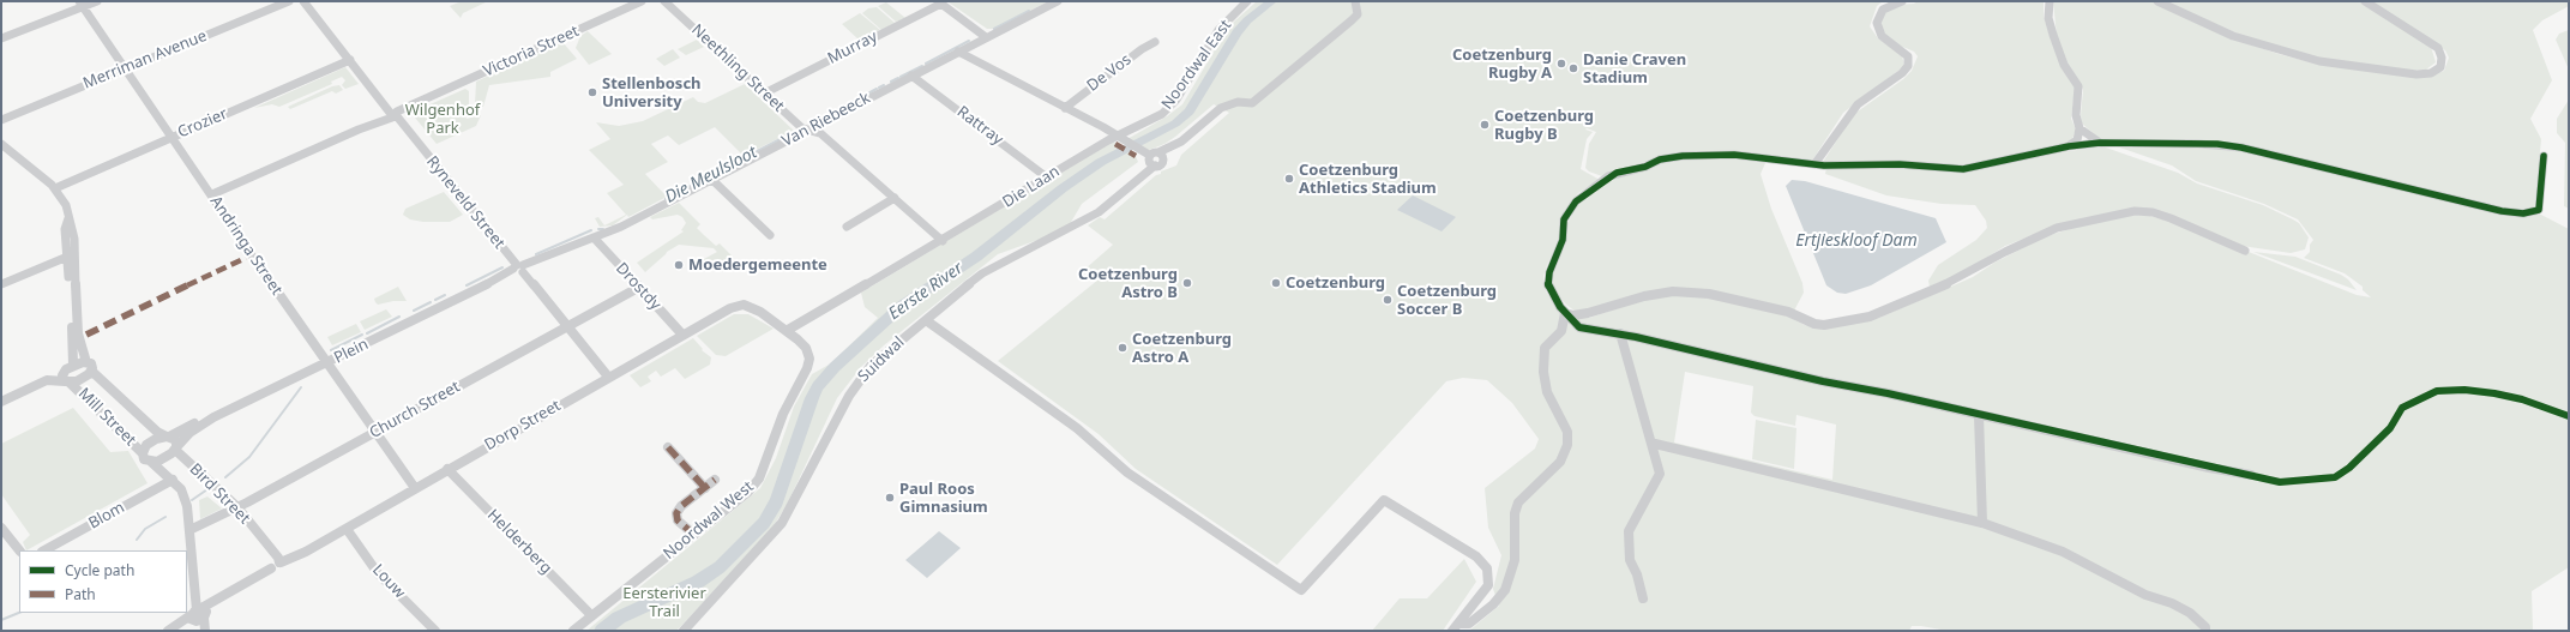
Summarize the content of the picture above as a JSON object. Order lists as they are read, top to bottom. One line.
{"streets":{"street":["Murray","Victoria Street","Merriman Avenue","Noordwal East","Neethling Street","De Vos","Van Riebeeck","Crozier","Rattray","Die Laan","Ryneveld Street","Andringa Street","Drostdy","Plein","Suidwal","Church Street","Mill Street","Dorp Street","Bird Street","Blom","Noordwal West","Helderberg","Louw"]},"crossings":[["Murray","Neethling Street"],["Victoria Street","Ryneveld Street"],["Victoria Street","Andringa Street"],["Merriman Avenue","Andringa Street"],["Noordwal East","Die Laan"],["Neethling Street","Van Riebeeck"],["Neethling Street","Die Laan"],["Van Riebeeck","Rattray"],["Van Riebeeck","Drostdy"],["Van Riebeeck","Plein"],["Crozier","Ryneveld Street"],["Crozier","Andringa Street"],["Rattray","Die Laan"],["Die Laan","Dorp Street"],["Die Laan","Noordwal West"],["Ryneveld Street","Plein"],["Ryneveld Street","Church Street"],["Ryneveld Street","Dorp Street"],["Andringa Street","Plein"],["Andringa Street","Church Street"],["Andringa Street","Dorp Street"],["Drostdy","Plein"],["Drostdy","Church Street"],["Drostdy","Dorp Street"],["Plein","Mill Street"],["Plein","Bird Street"],["Church Street","Bird Street"],["Dorp Street","Bird Street"],["Dorp Street","Noordwal West"],["Dorp Street","Helderberg"],["Dorp Street","Louw"],["Noordwal West","Helderberg"]],"water":["Die Meulsloot","Ertjieskloof Dam","Eerste River"],"parks":["Wilgenhof Park","Eersterivier Trail"],"places":["Coetzenburg Rugby A","Danie Craven Stadium","Stellenbosch University","Coetzenburg Rugby B","Coetzenburg Athletics Stadium","Moedergemeente","Coetzenburg Astro B","Coetzenburg","Coetzenburg Soccer B","Coetzenburg Astro A","Paul Roos Gimnasium"],"legend":["Cycle path","Path"]}
